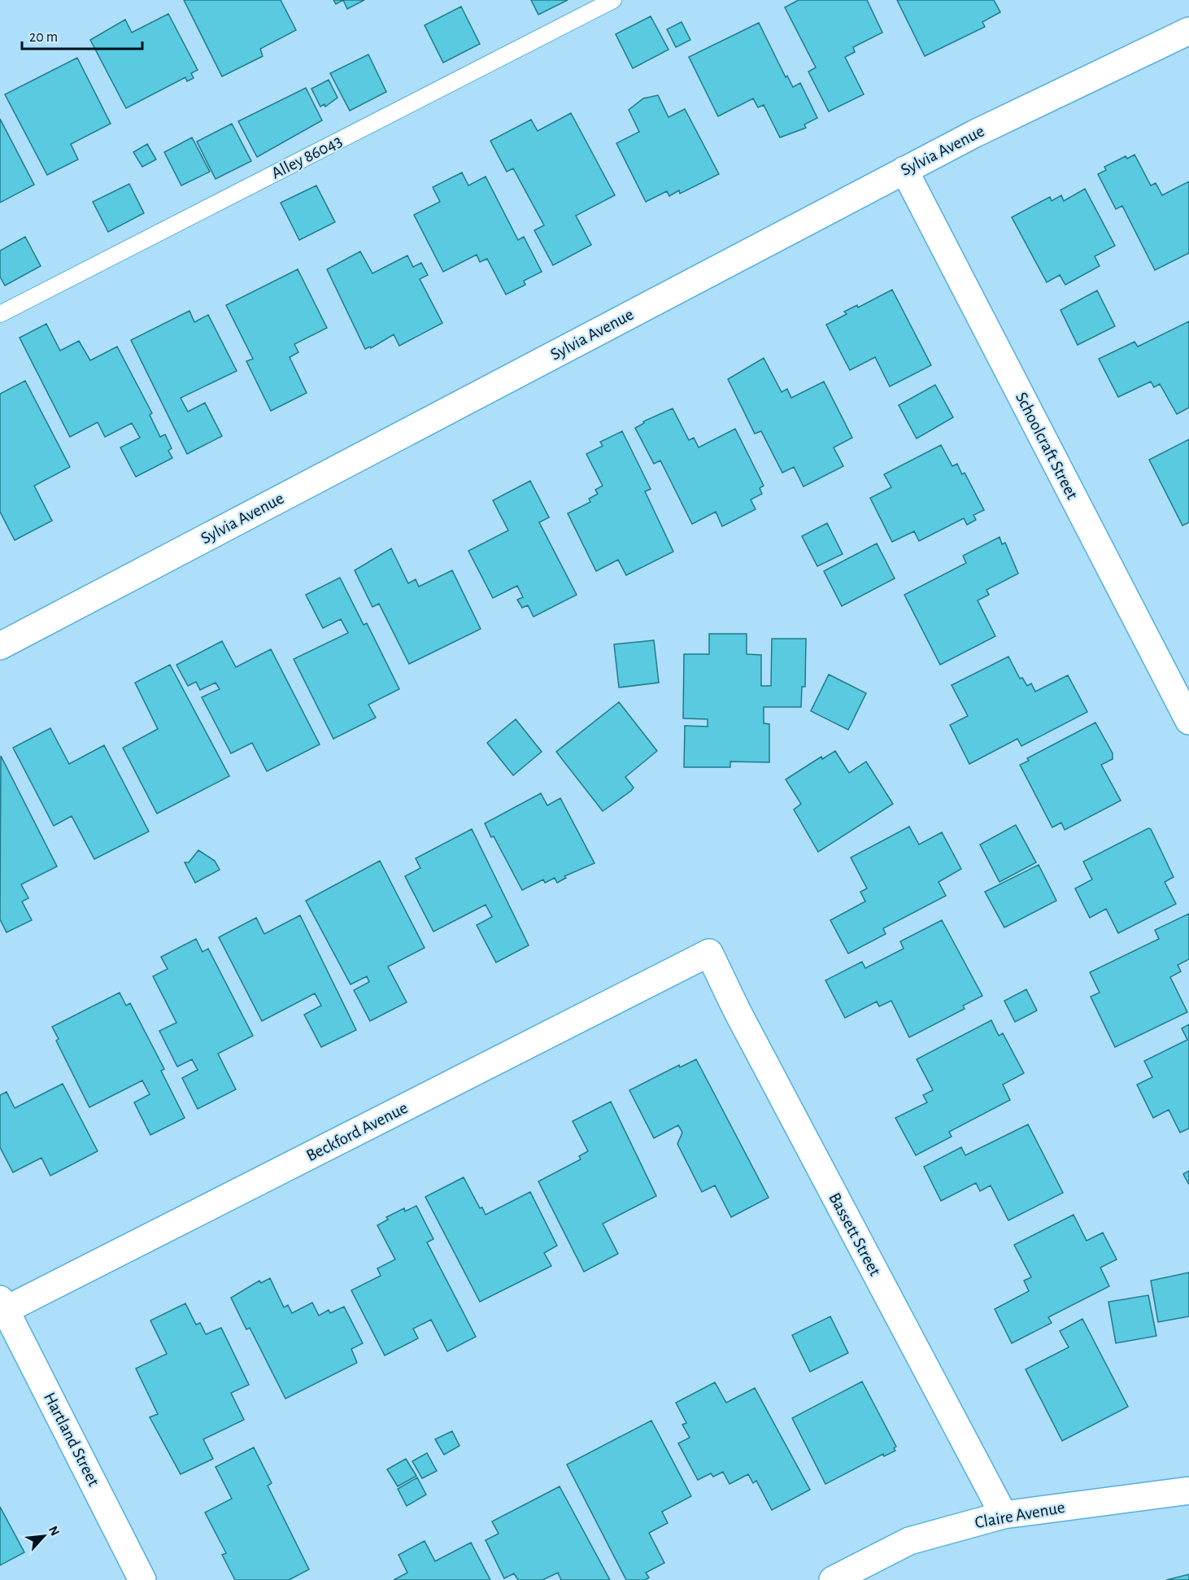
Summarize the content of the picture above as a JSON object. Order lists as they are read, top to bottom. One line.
{"streets":{"street":["Sylvia Avenue","Schoolcraft Street","Beckford Avenue","Bassett Street","Hartland Street","Claire Avenue"],"lane":["Alley 86043"]},"crossings":[["Sylvia Avenue","Schoolcraft Street"],["Beckford Avenue","Bassett Street"],["Beckford Avenue","Hartland Street"],["Bassett Street","Claire Avenue"]],"scale_bar":"20 m","north":"top right"}
